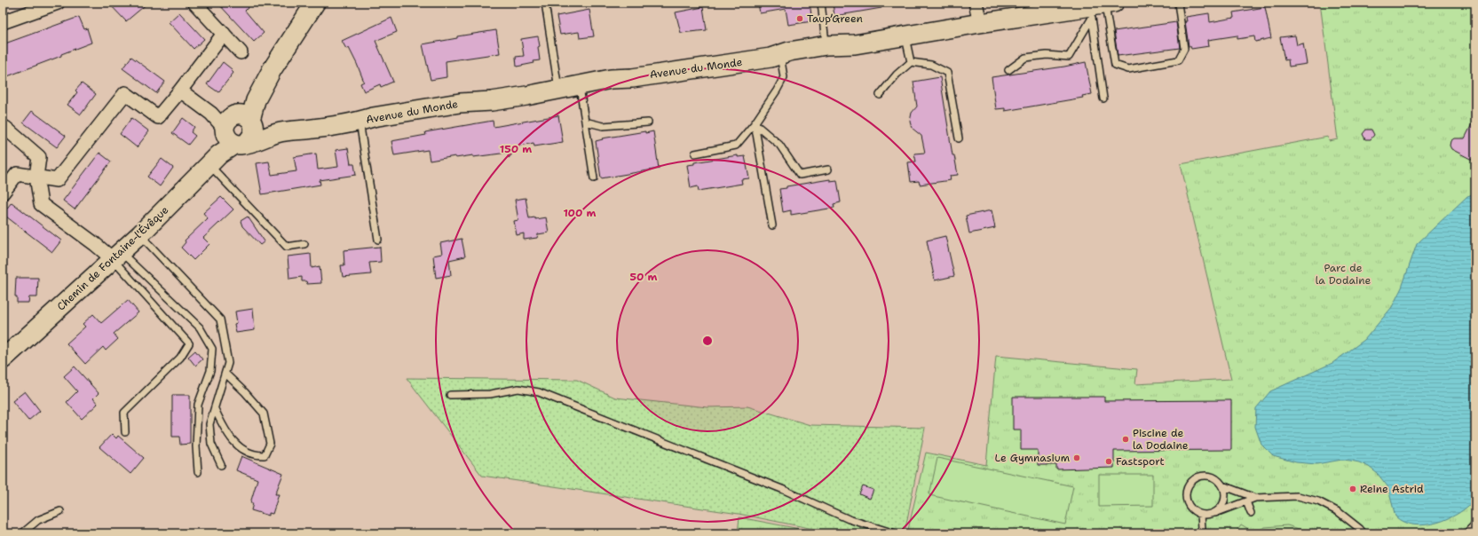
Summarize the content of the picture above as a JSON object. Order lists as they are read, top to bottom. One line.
{"streets":{"street":["Avenue du Monde","Chemin de Fontaine-l'Évêque"]},"parks":["Parc de la Dodaine"],"places":["Taup’Green","Piscine de la Dodaine","Le Gymnasium","Fastsport","Reine Astrid"],"rings":["150 m","100 m","50 m"]}
